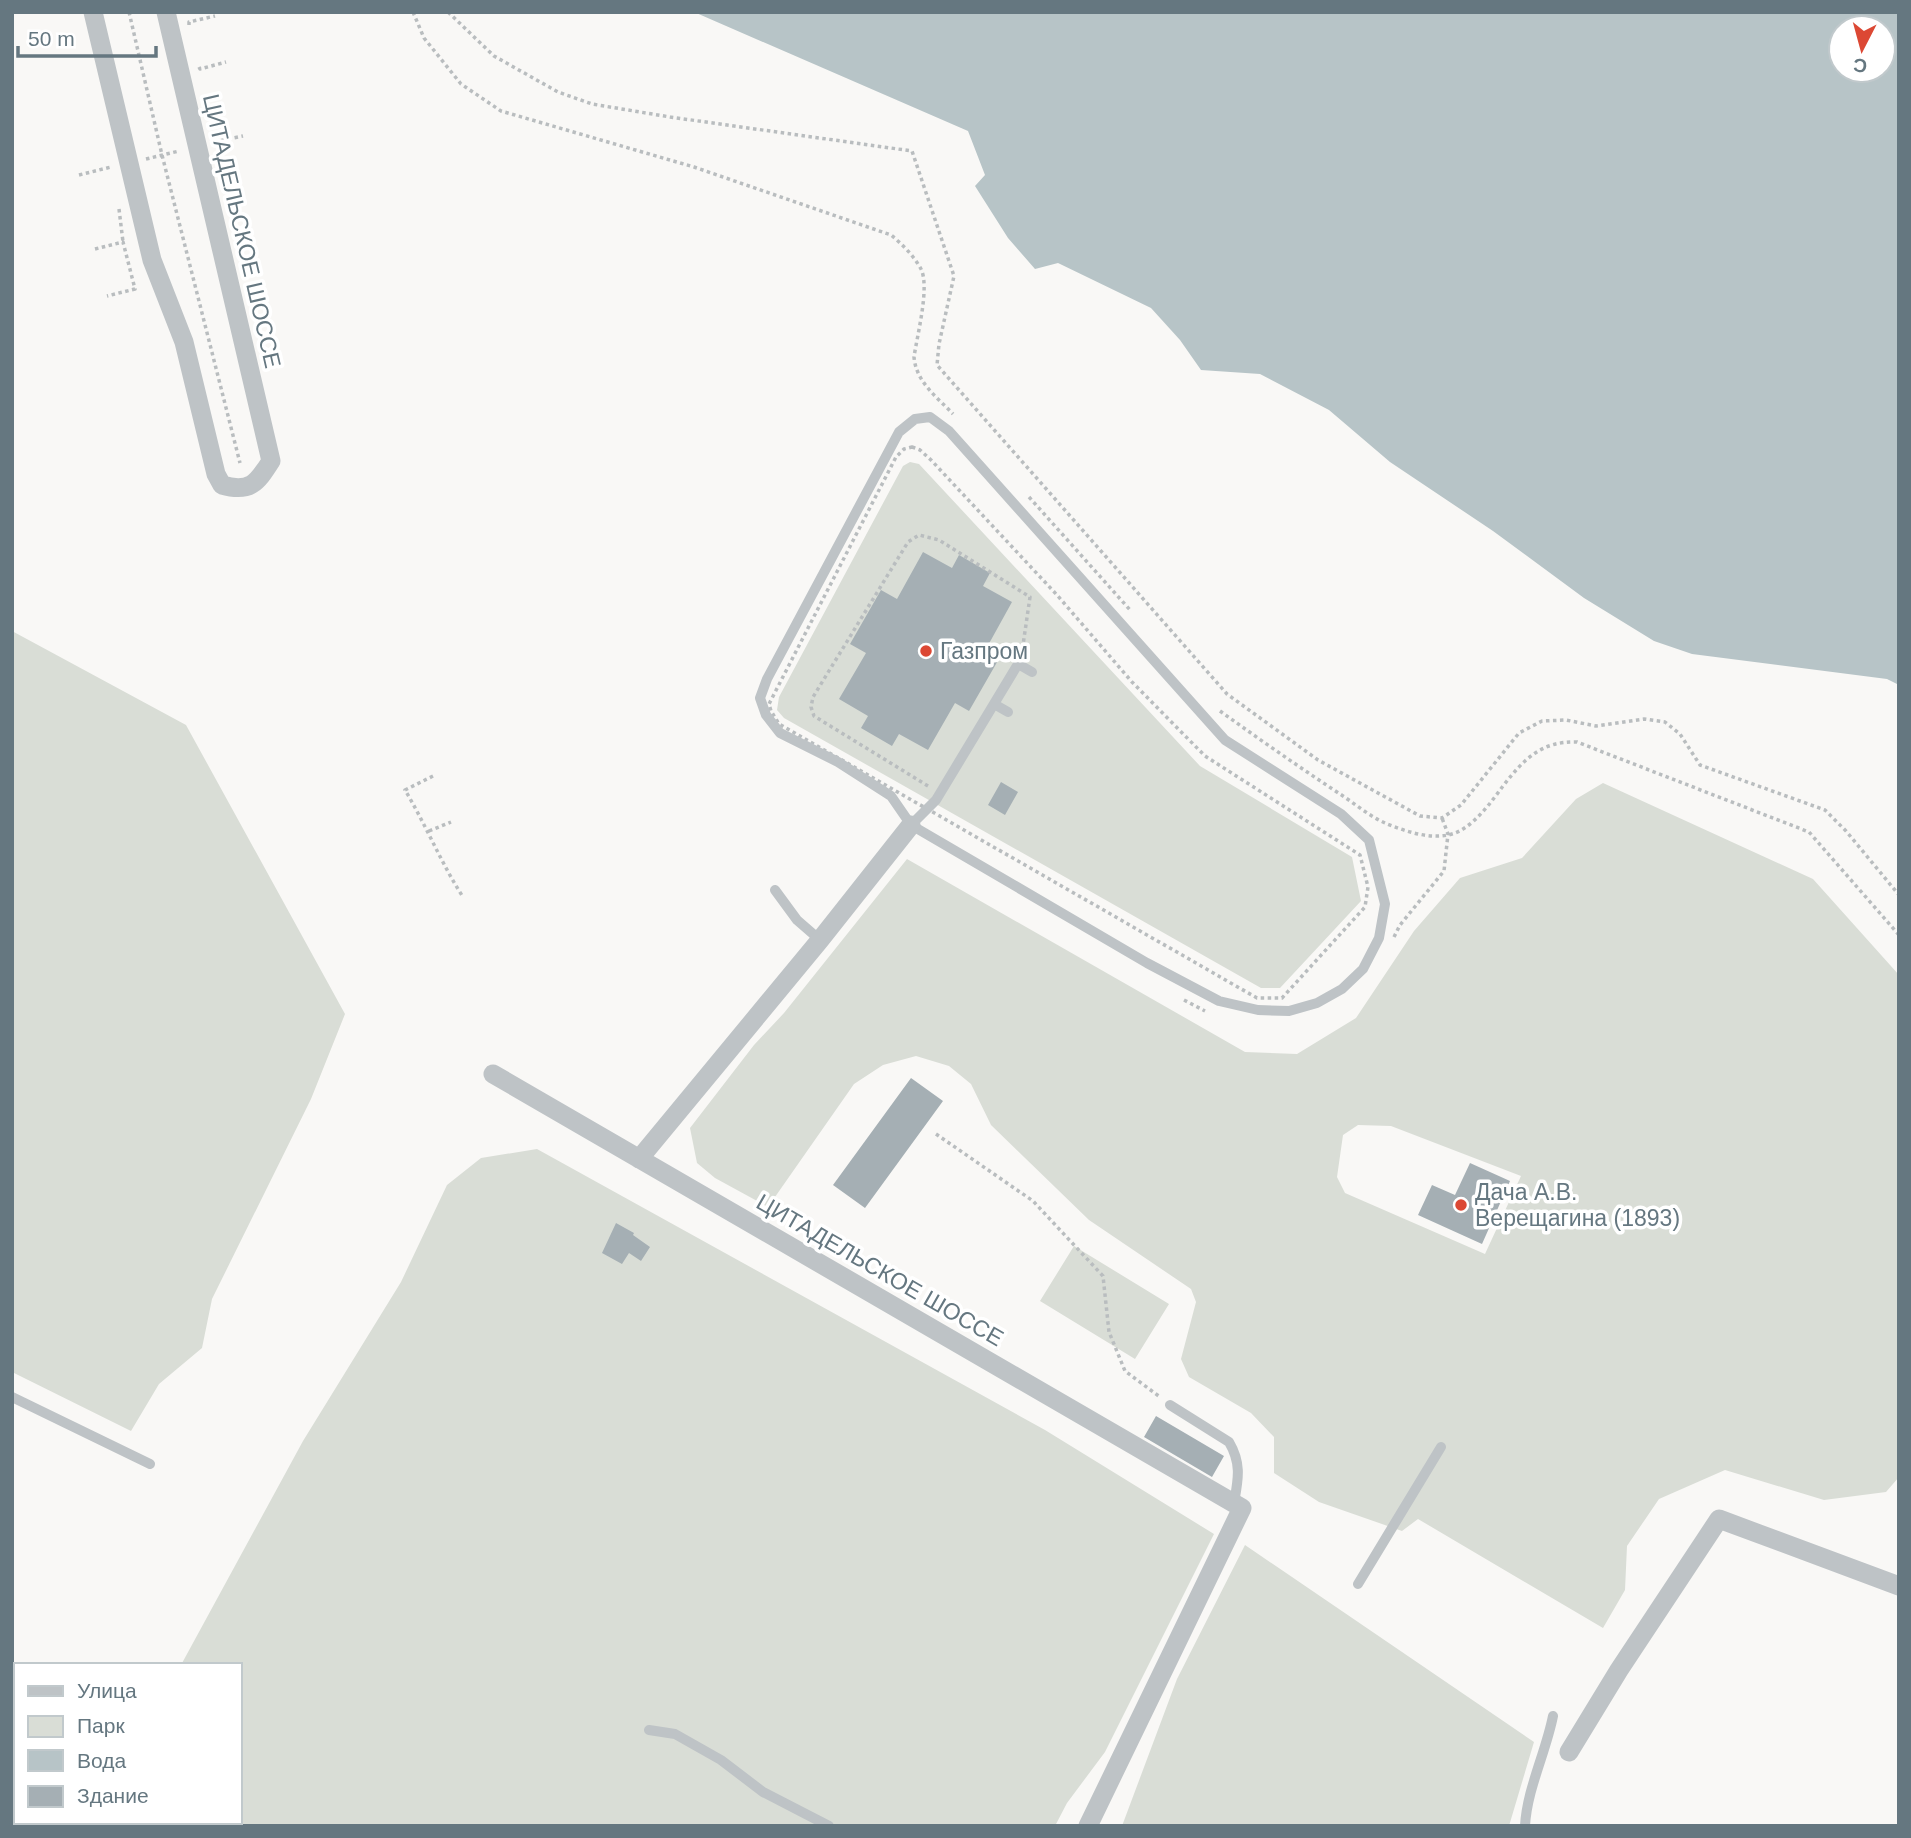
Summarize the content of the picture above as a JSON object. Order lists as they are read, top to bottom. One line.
{"streets":{"street":["ЦИТАДЕЛЬСКОЕ ШОССЕ"]},"places":["Газпром","Дача А.В. Верещагина (1893)"],"legend":["Улица","Парк","Вода","Здание"],"scale_bar":"50 m","north":"bottom"}
